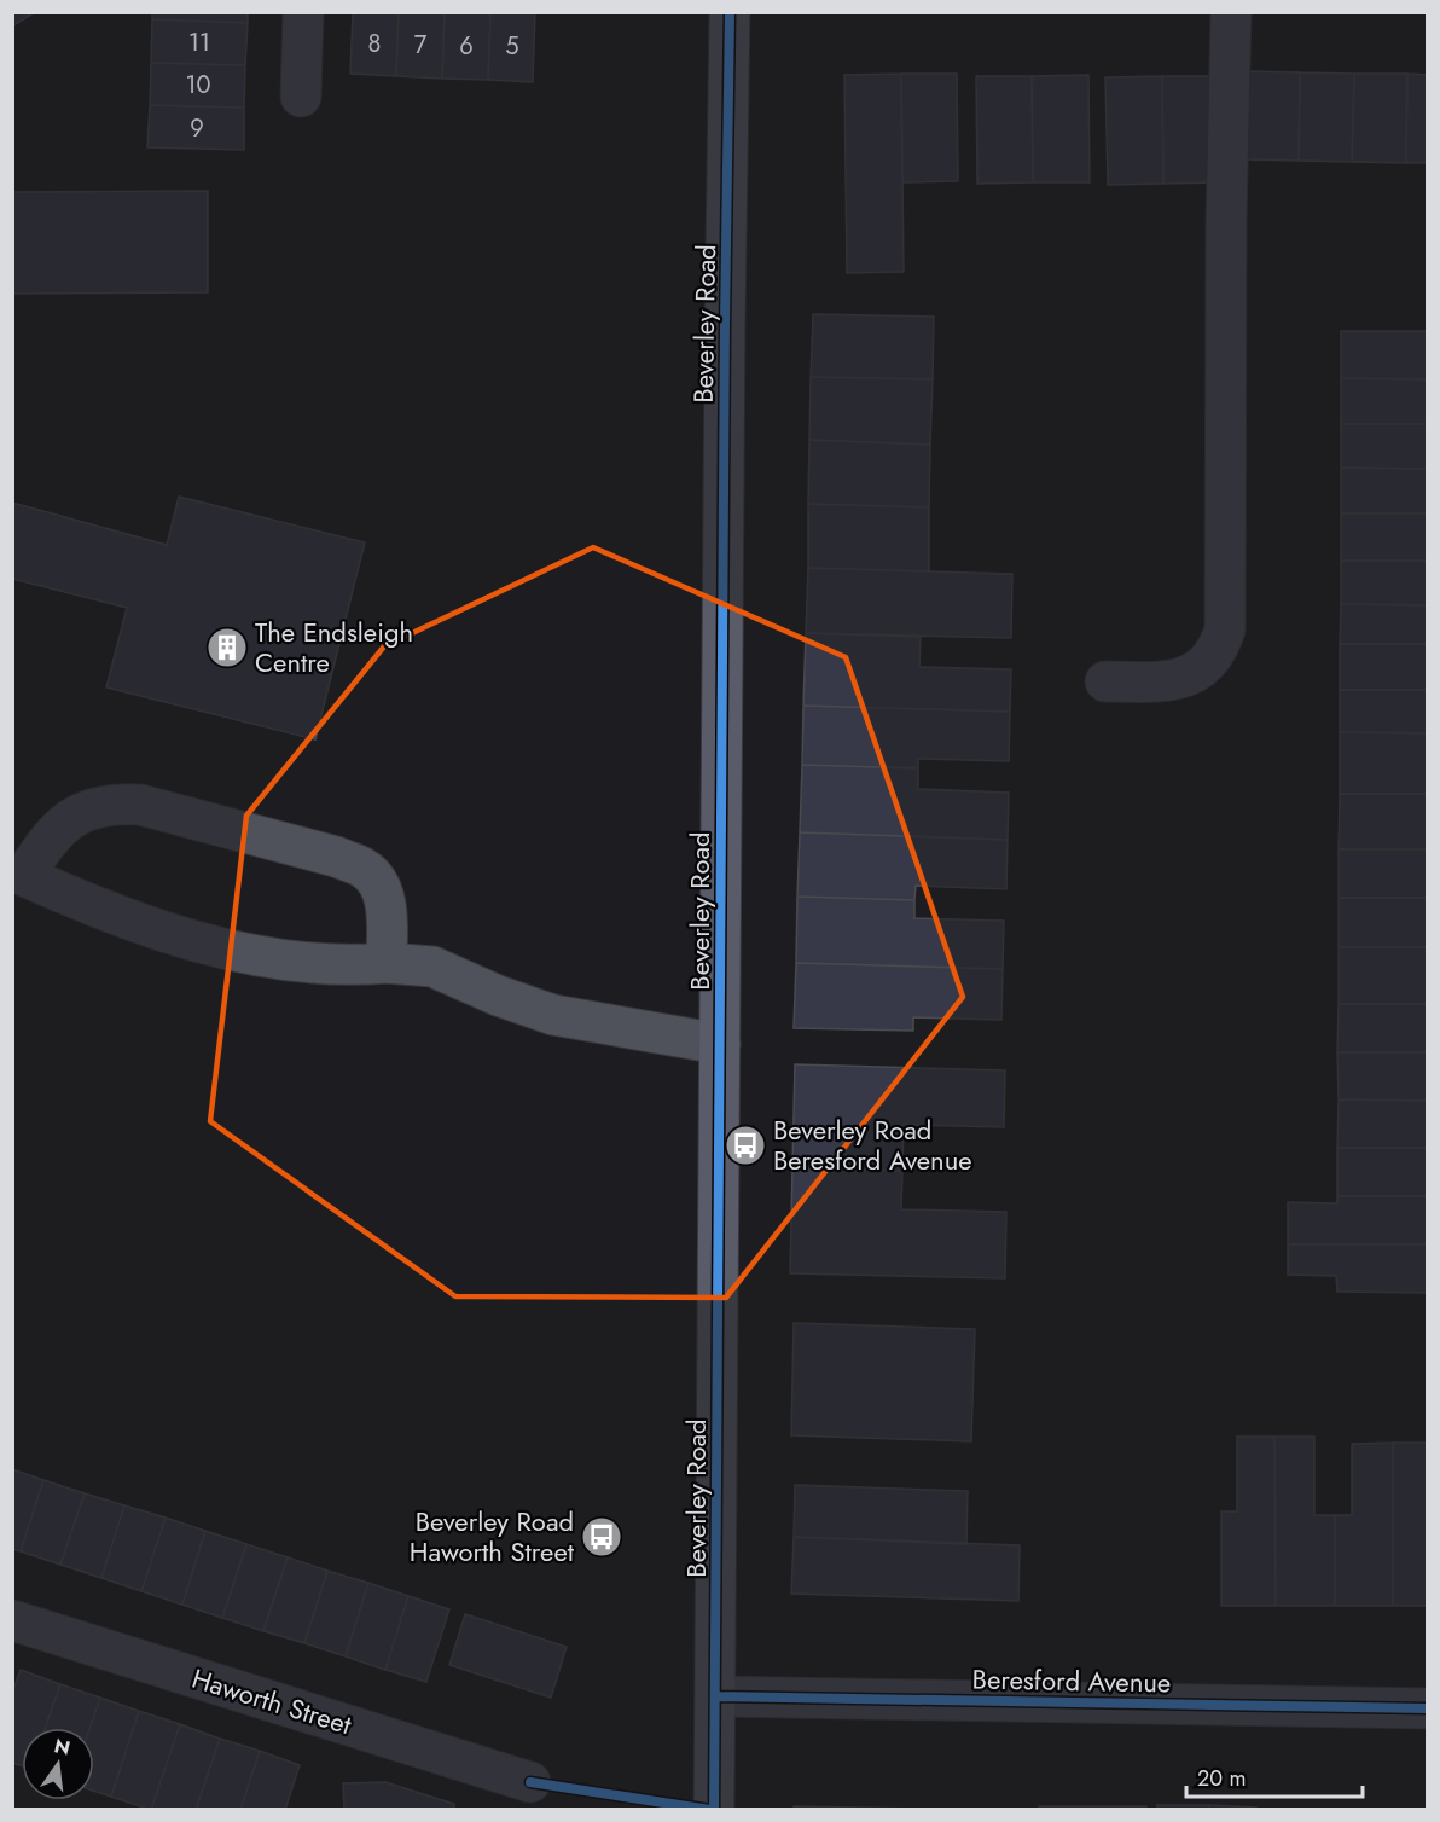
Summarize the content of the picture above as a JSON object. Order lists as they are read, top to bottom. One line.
{"streets":{"main road":["Beverley Road"],"street":["Beresford Avenue","Haworth Street"]},"crossings":[["Beverley Road","Beresford Avenue"]],"places":{"building":["The Endsleigh Centre"],"bus stop":["Beverley Road Beresford Avenue","Beverley Road Haworth Street"]},"house_numbers":["11","8","7","6","5","10","9"],"scale_bar":"20 m","north":"top"}
